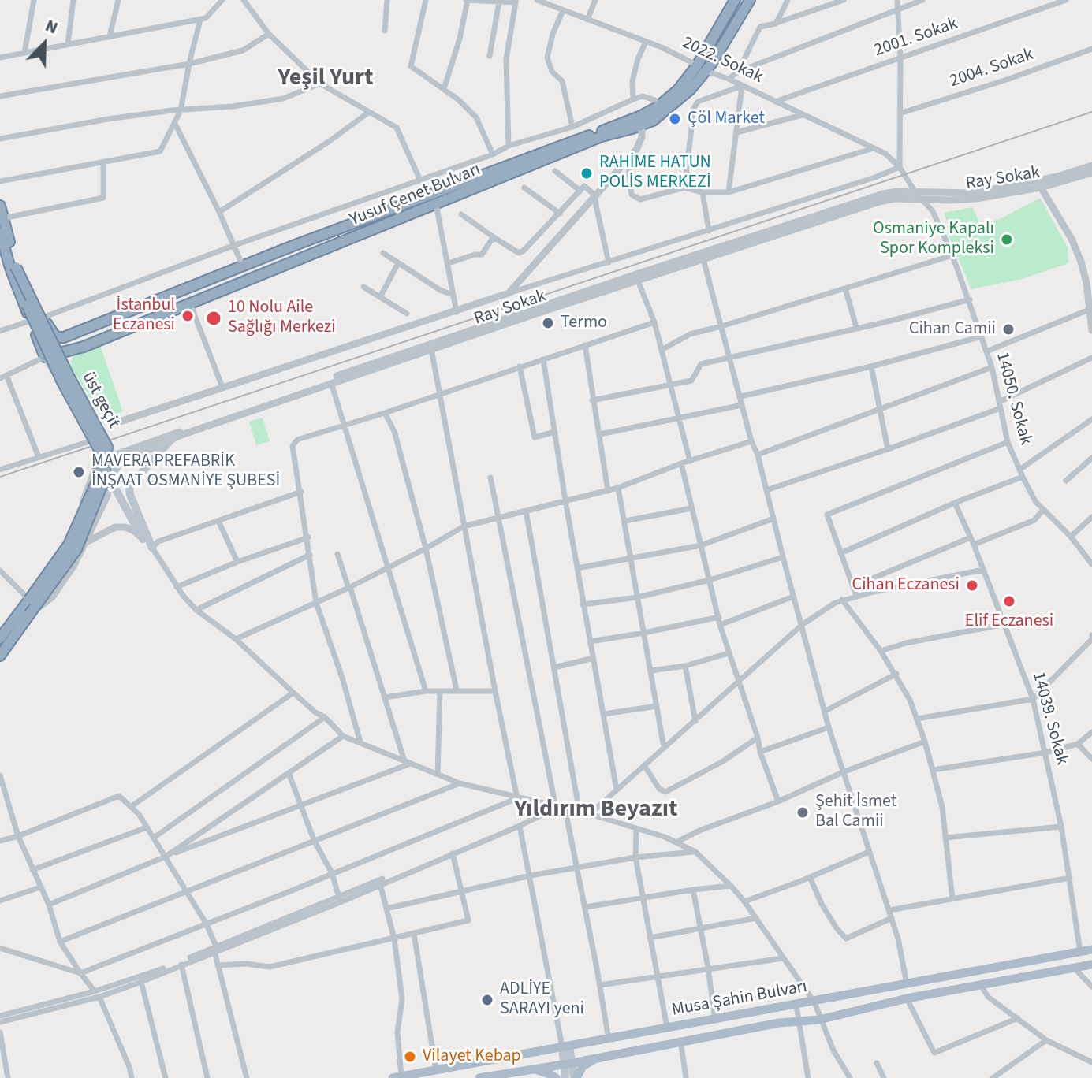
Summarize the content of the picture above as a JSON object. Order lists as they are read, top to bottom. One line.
{"streets":{"highway":["Yusuf Çenet Bulvarı","üst geçit"],"main road":["Musa Şahin Bulvarı"],"street":["2001. Sokak","2022. Sokak","2004. Sokak","Ray Sokak","14050. Sokak","14039. Sokak"]},"crossings":[["2001. Sokak","2022. Sokak"],["2022. Sokak","Yusuf Çenet Bulvarı"],["2022. Sokak","14050. Sokak"],["Ray Sokak","14050. Sokak"],["Ray Sokak","üst geçit"],["14039. Sokak","Musa Şahin Bulvarı"]],"districts":["Yeşil Yurt","Yıldırım Beyazıt"],"places":["Çöl Market","RAHİME HATUN POLİS MERKEZİ","Osmaniye Kapalı Spor Kompleksi","İstanbul Eczanesi","10 Nolu Aile Sağlığı Merkezi","Termo","Cihan Camii","MAVERA PREFABRİK İNŞAAT OSMANİYE ŞUBESİ","Cihan Eczanesi","Elif Eczanesi","Şehit İsmet Bal Camii","ADLİYE SARAYI yeni","Vilayet Kebap"],"north":"top right"}
